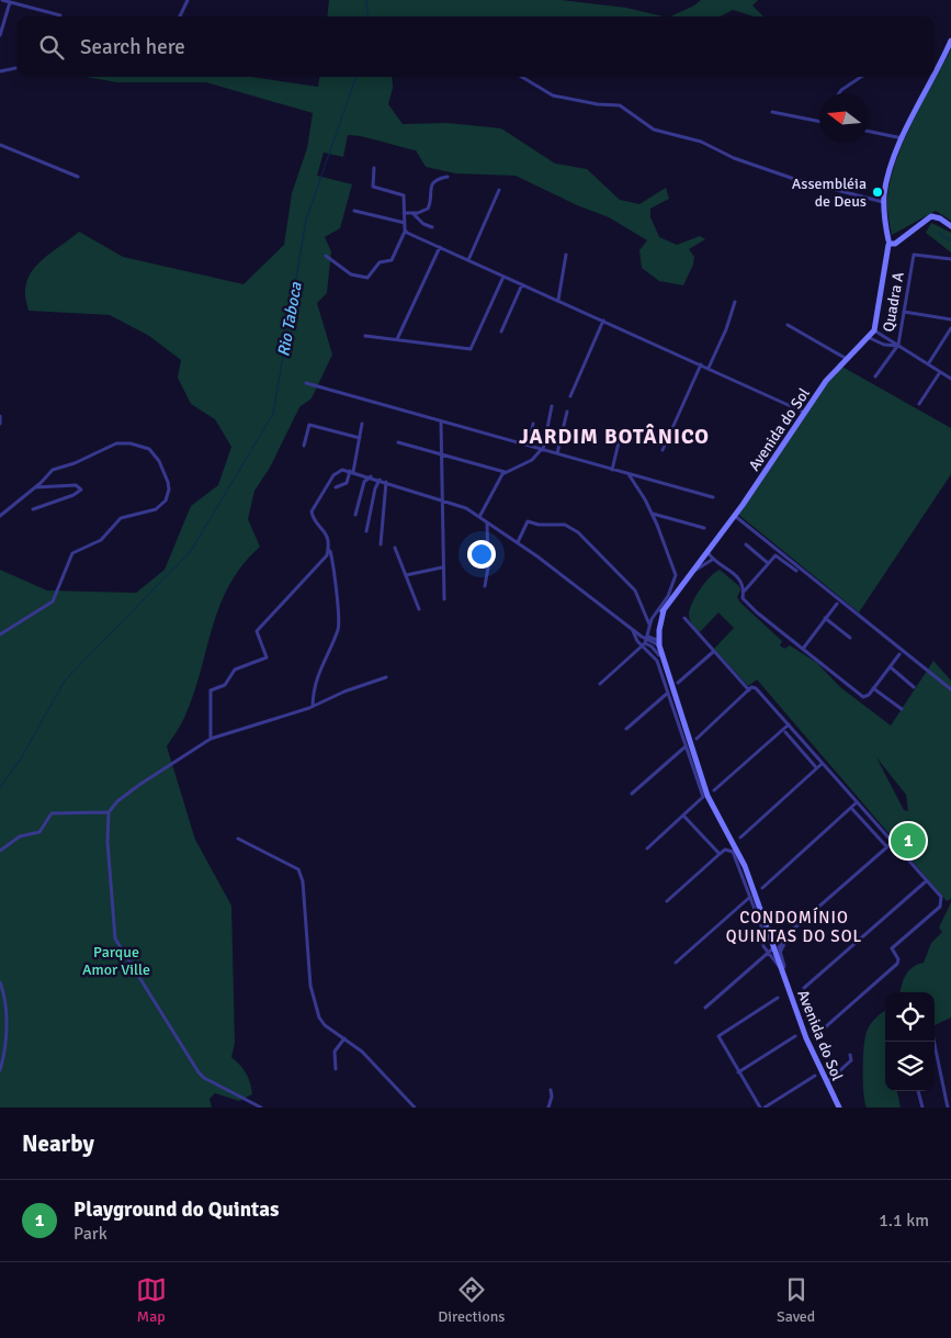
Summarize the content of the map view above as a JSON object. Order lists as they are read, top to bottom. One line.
{"streets":{"street":["Quadra A","Avenida do Sol"]},"districts":["JARDIM BOTÂNICO","CONDOMÍNIO QUINTAS DO SOL"],"water":["Rio Taboca"],"parks":["Parque Amor Ville"],"places":["Assembléia de Deus"],"north":"left","page":{"search":"Search here","pins":"1","heading":"Nearby","list":[{"mark":"1","name":"Playground do Quintas","note":"Park","value":"1.1 km"}],"nav":["Map","Directions","Saved"]}}
